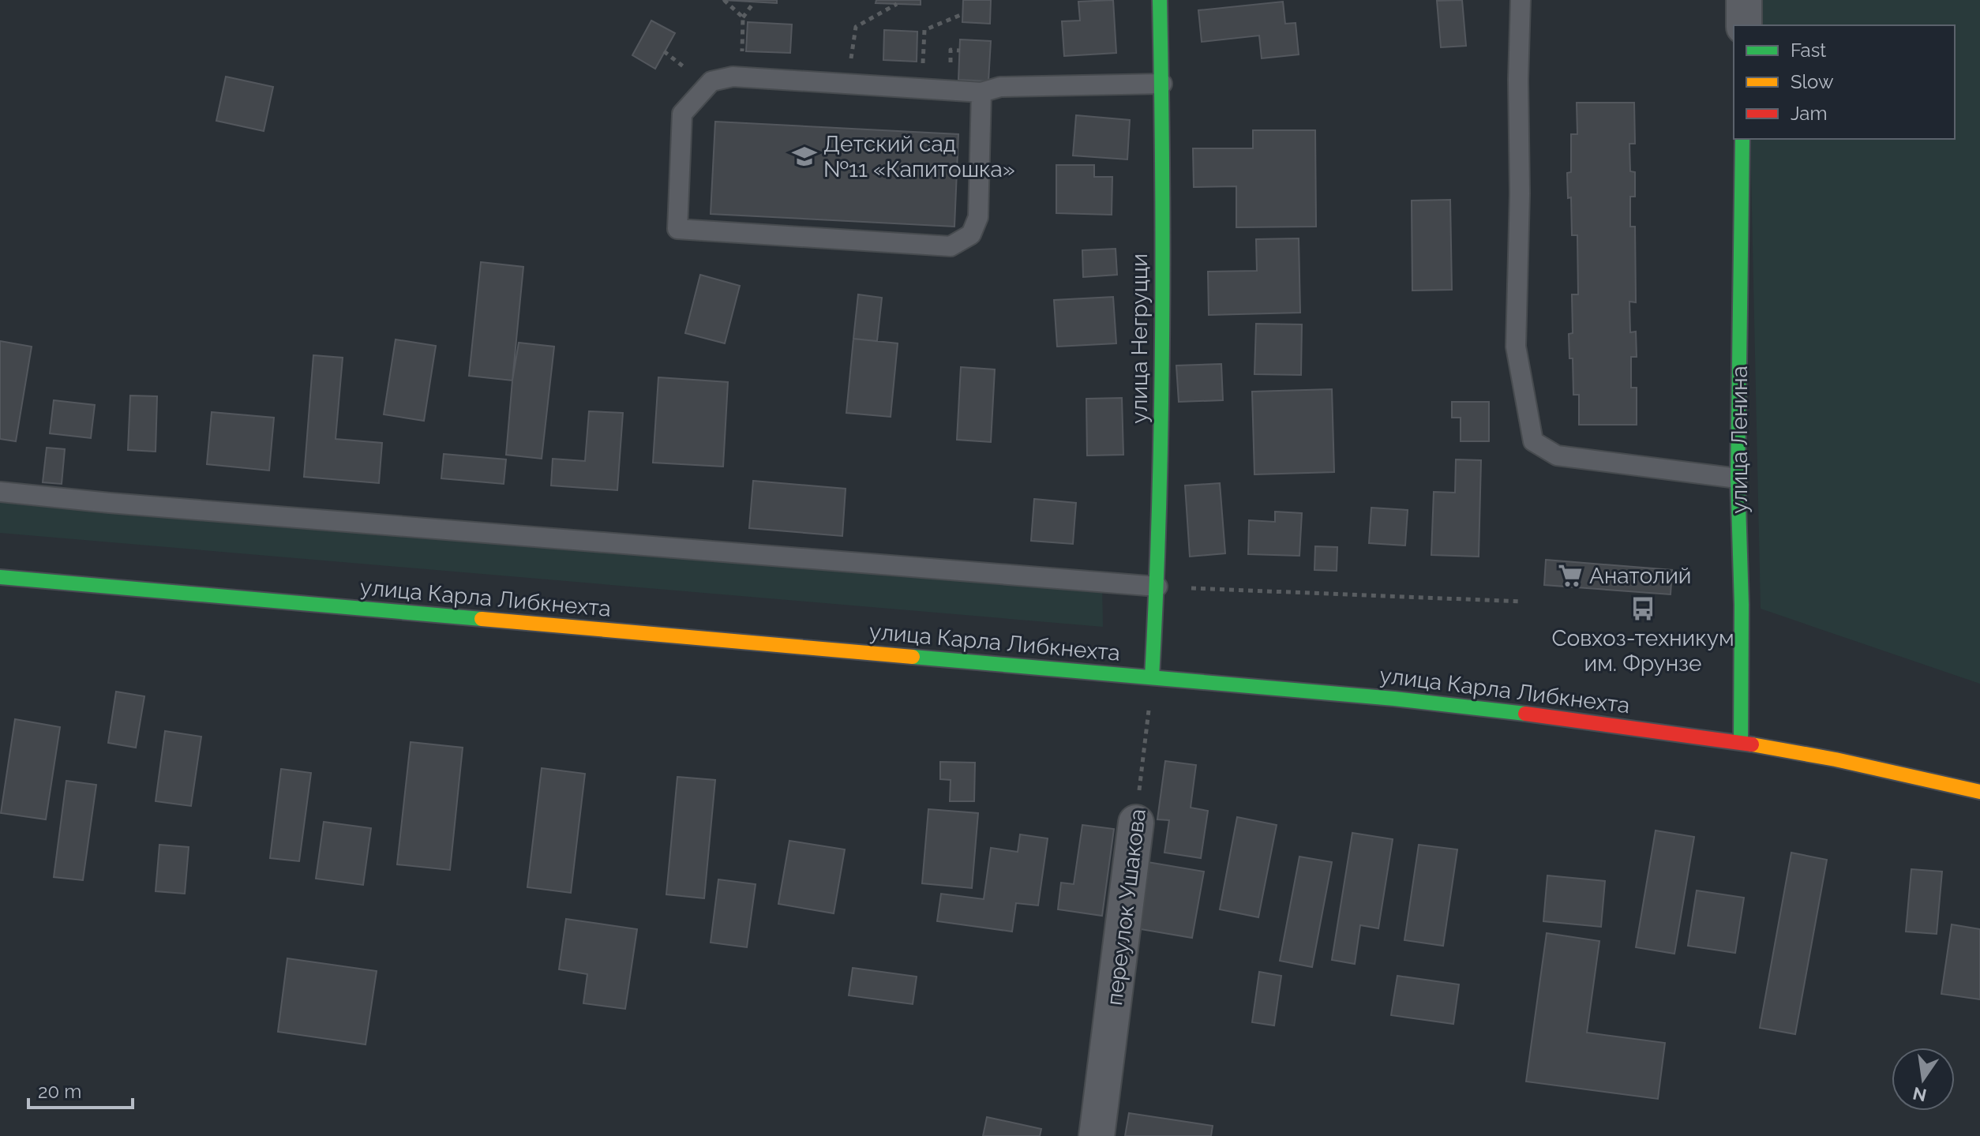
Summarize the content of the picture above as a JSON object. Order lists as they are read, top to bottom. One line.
{"streets":{"main road":["улица Негруцци","улица Ленина","улица Карла Либкнехта"],"street":["переулок Ушакова"]},"crossings":[["улица Негруцци","улица Карла Либкнехта"],["улица Негруцци","переулок Ушакова"],["улица Ленина","улица Карла Либкнехта"],["улица Карла Либкнехта","переулок Ушакова"]],"places":{"school or university":["Детский сад №11 «Капитошка»"],"supermarket":["Анатолий"],"bus stop":["Совхоз-техникум им. Фрунзе"]},"legend":["Fast","Slow","Jam"],"scale_bar":"20 m","north":"bottom"}
